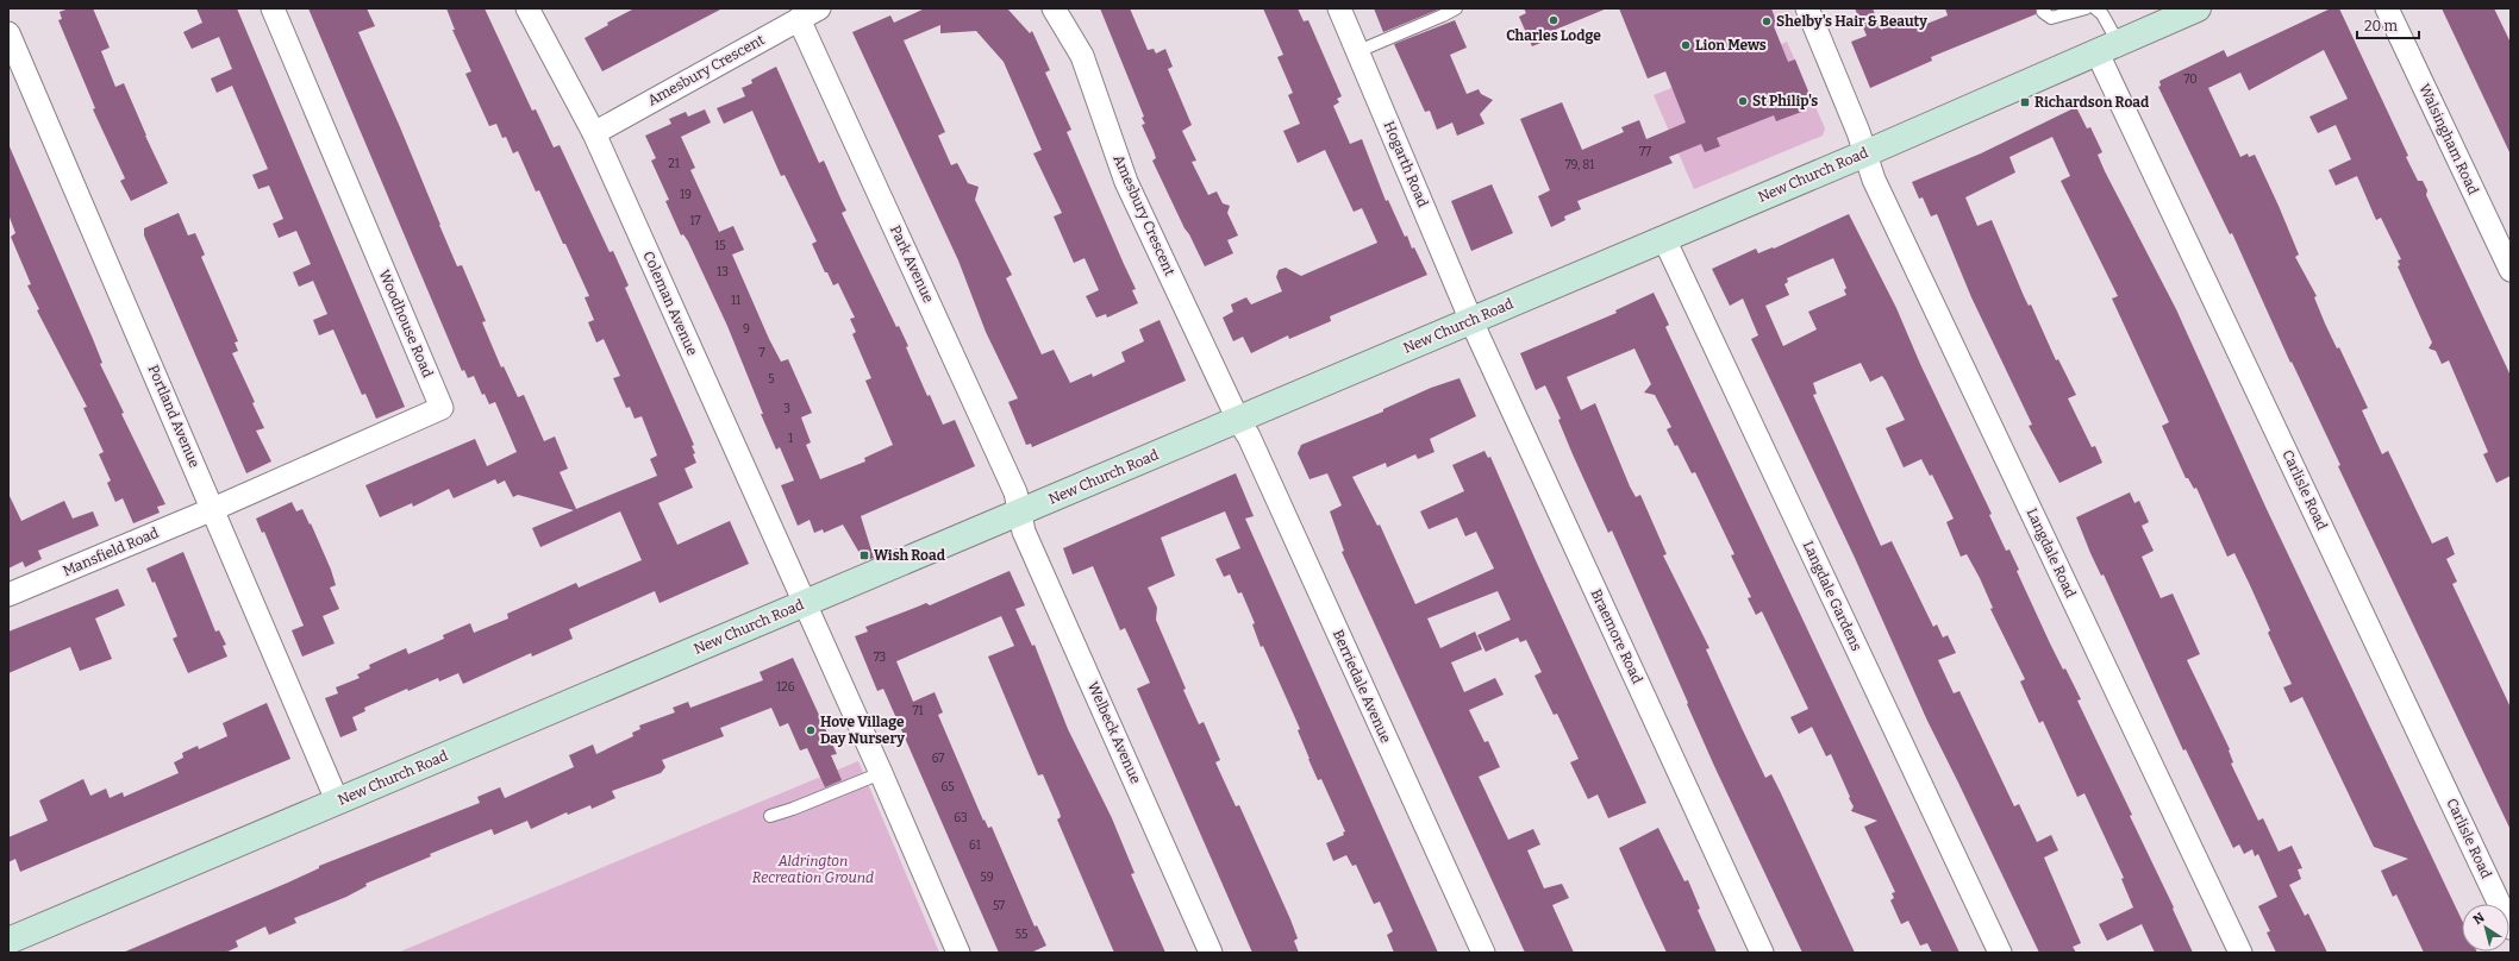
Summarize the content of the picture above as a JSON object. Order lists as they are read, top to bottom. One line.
{"streets":{"main road":["New Church Road"],"street":["Amesbury Crescent","Walsingham Road","Hogarth Road","Park Avenue","Coleman Avenue","Woodhouse Road","Portland Avenue","Carlisle Road","Mansfield Road","Langdale Road","Langdale Gardens","Braemore Road","Berriedale Avenue","Welbeck Avenue"]},"crossings":[["Amesbury Crescent","New Church Road"],["Amesbury Crescent","Park Avenue"],["Amesbury Crescent","Coleman Avenue"],["Amesbury Crescent","Berriedale Avenue"],["Hogarth Road","New Church Road"],["Hogarth Road","Braemore Road"],["New Church Road","Park Avenue"],["New Church Road","Coleman Avenue"],["New Church Road","Portland Avenue"],["New Church Road","Carlisle Road"],["New Church Road","Langdale Road"],["New Church Road","Langdale Gardens"],["New Church Road","Braemore Road"],["New Church Road","Berriedale Avenue"],["New Church Road","Welbeck Avenue"],["Park Avenue","Welbeck Avenue"],["Woodhouse Road","Portland Avenue"],["Woodhouse Road","Mansfield Road"],["Portland Avenue","Mansfield Road"]],"parks":["Aldrington Recreation Ground"],"places":{"other":["Charles Lodge","Shelby's Hair & Beauty","Lion Mews","St Philip's","Hove Village Day Nursery"],"transit":["Richardson Road","Wish Road"]},"house_numbers":["70","77","21","79, 81","19","17","15","13","11","9","7","5","3","1","73","126","71","67","65","63","61","59","57","55"],"scale_bar":"20 m","north":"top left"}
